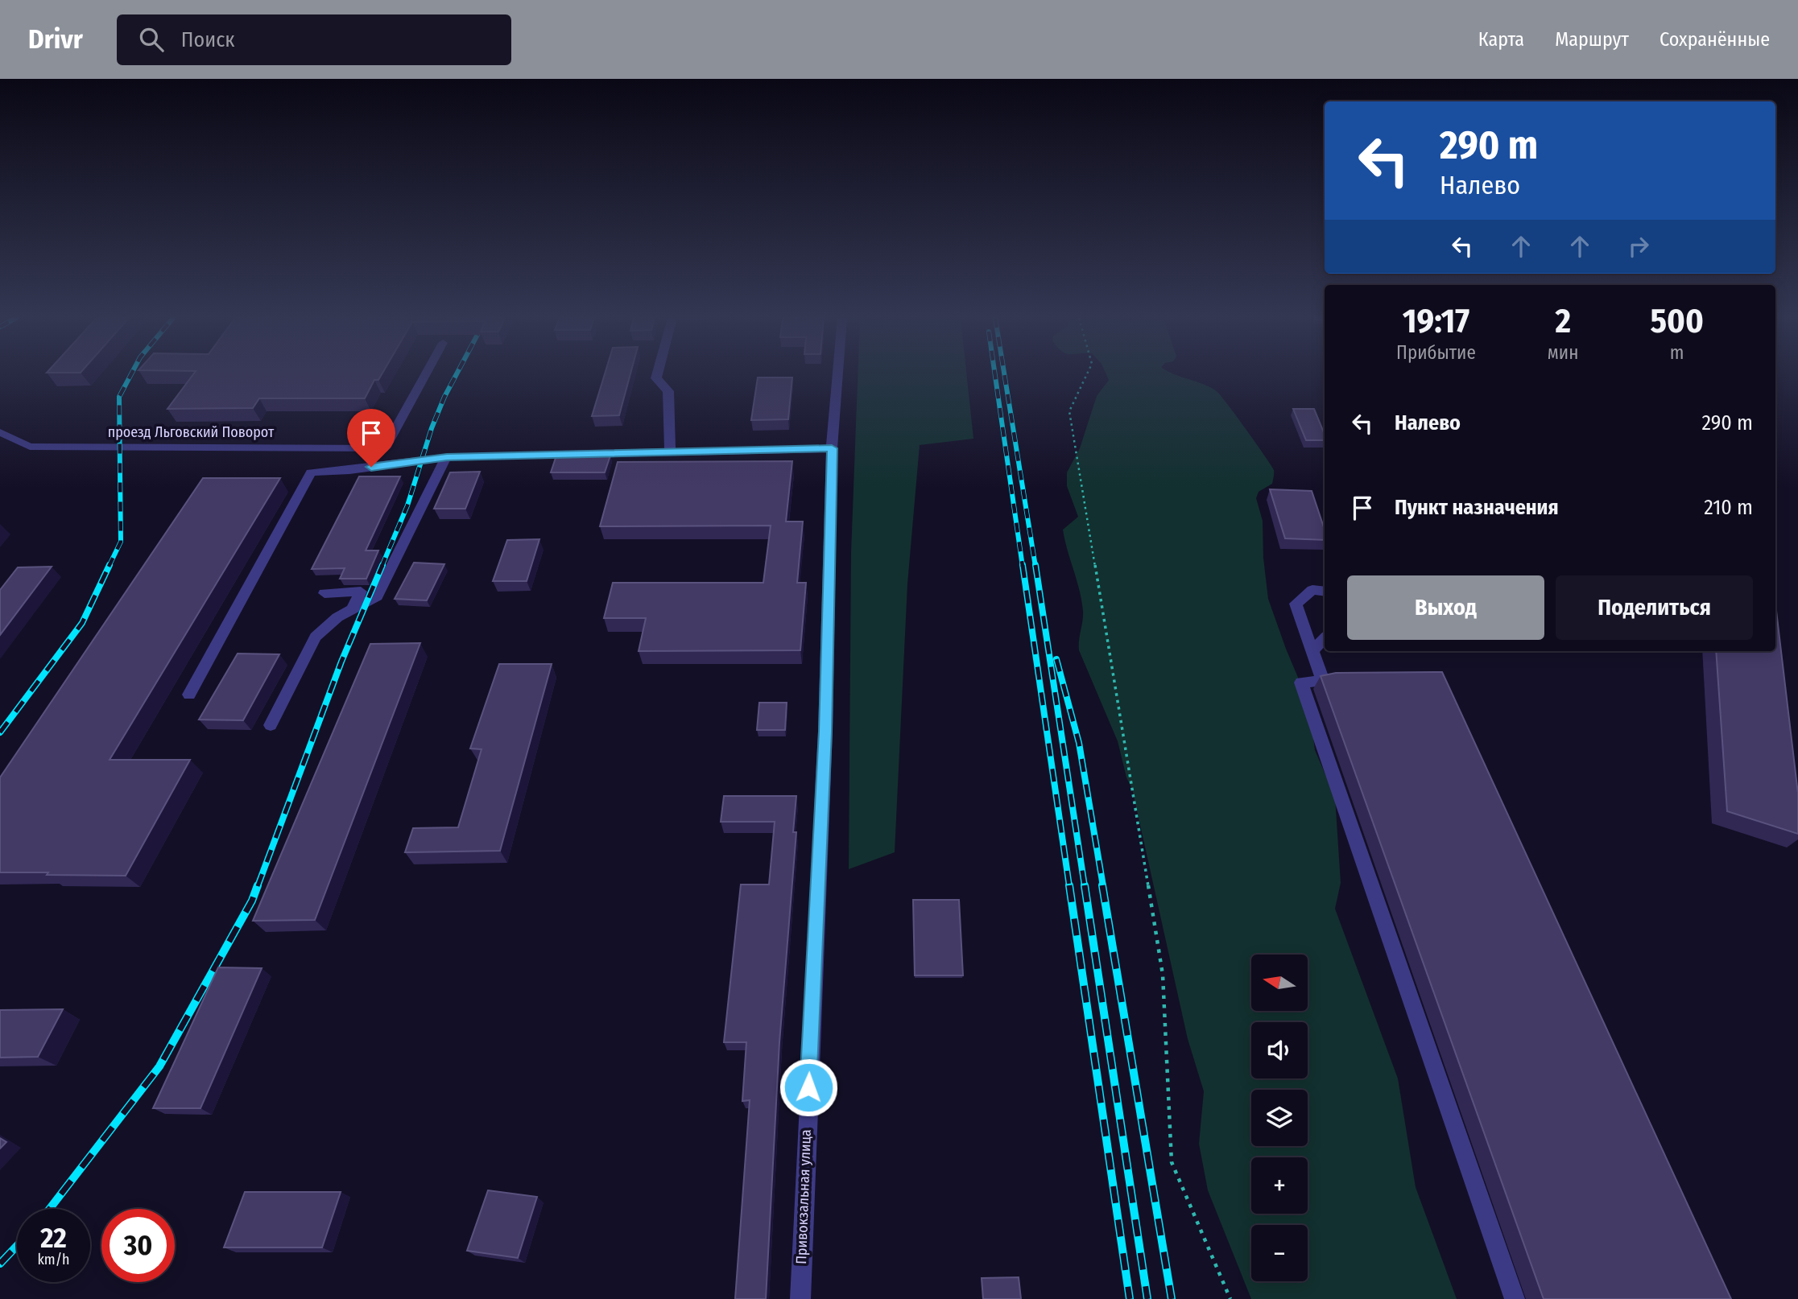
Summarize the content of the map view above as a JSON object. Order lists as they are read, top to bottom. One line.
{"streets":{"street":["проезд Льговский Поворот","Привокзальная улица"]},"north":"left","page":{"header":"Drivr","search":"Поиск","nav":["Карта","Маршрут","Сохранённые"],"turn":["290 m","Налево"],"eta":["19:17","Прибытие","2","мин","500","m"],"list":[{"name":"Налево","value":"290 m"},{"name":"Пункт назначения","value":"210 m"}],"buttons":["Выход","Поделиться"],"map_buttons":["+","−"],"speed":"22 km/h","limit":"30"}}
